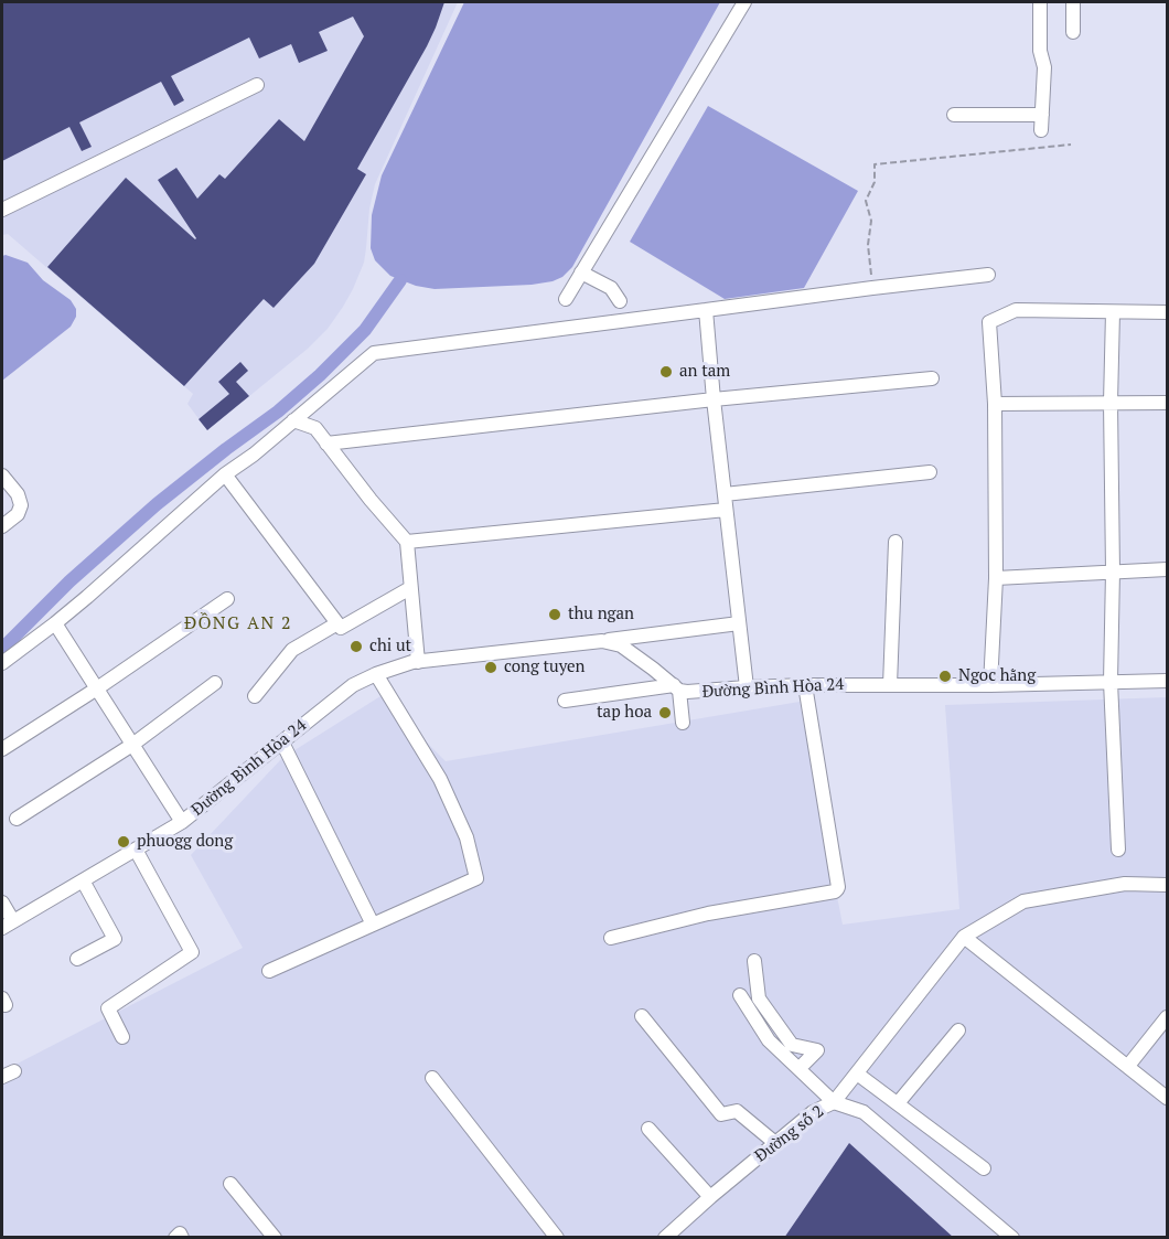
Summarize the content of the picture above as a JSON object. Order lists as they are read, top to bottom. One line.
{"streets":{"street":["Đường Bình Hòa 24","Đường số 2"]},"districts":["ĐỒNG AN 2"],"places":["an tam","thu ngan","chi ut","cong tuyen","Ngoc hằng","tap hoa","phuogg dong"]}
